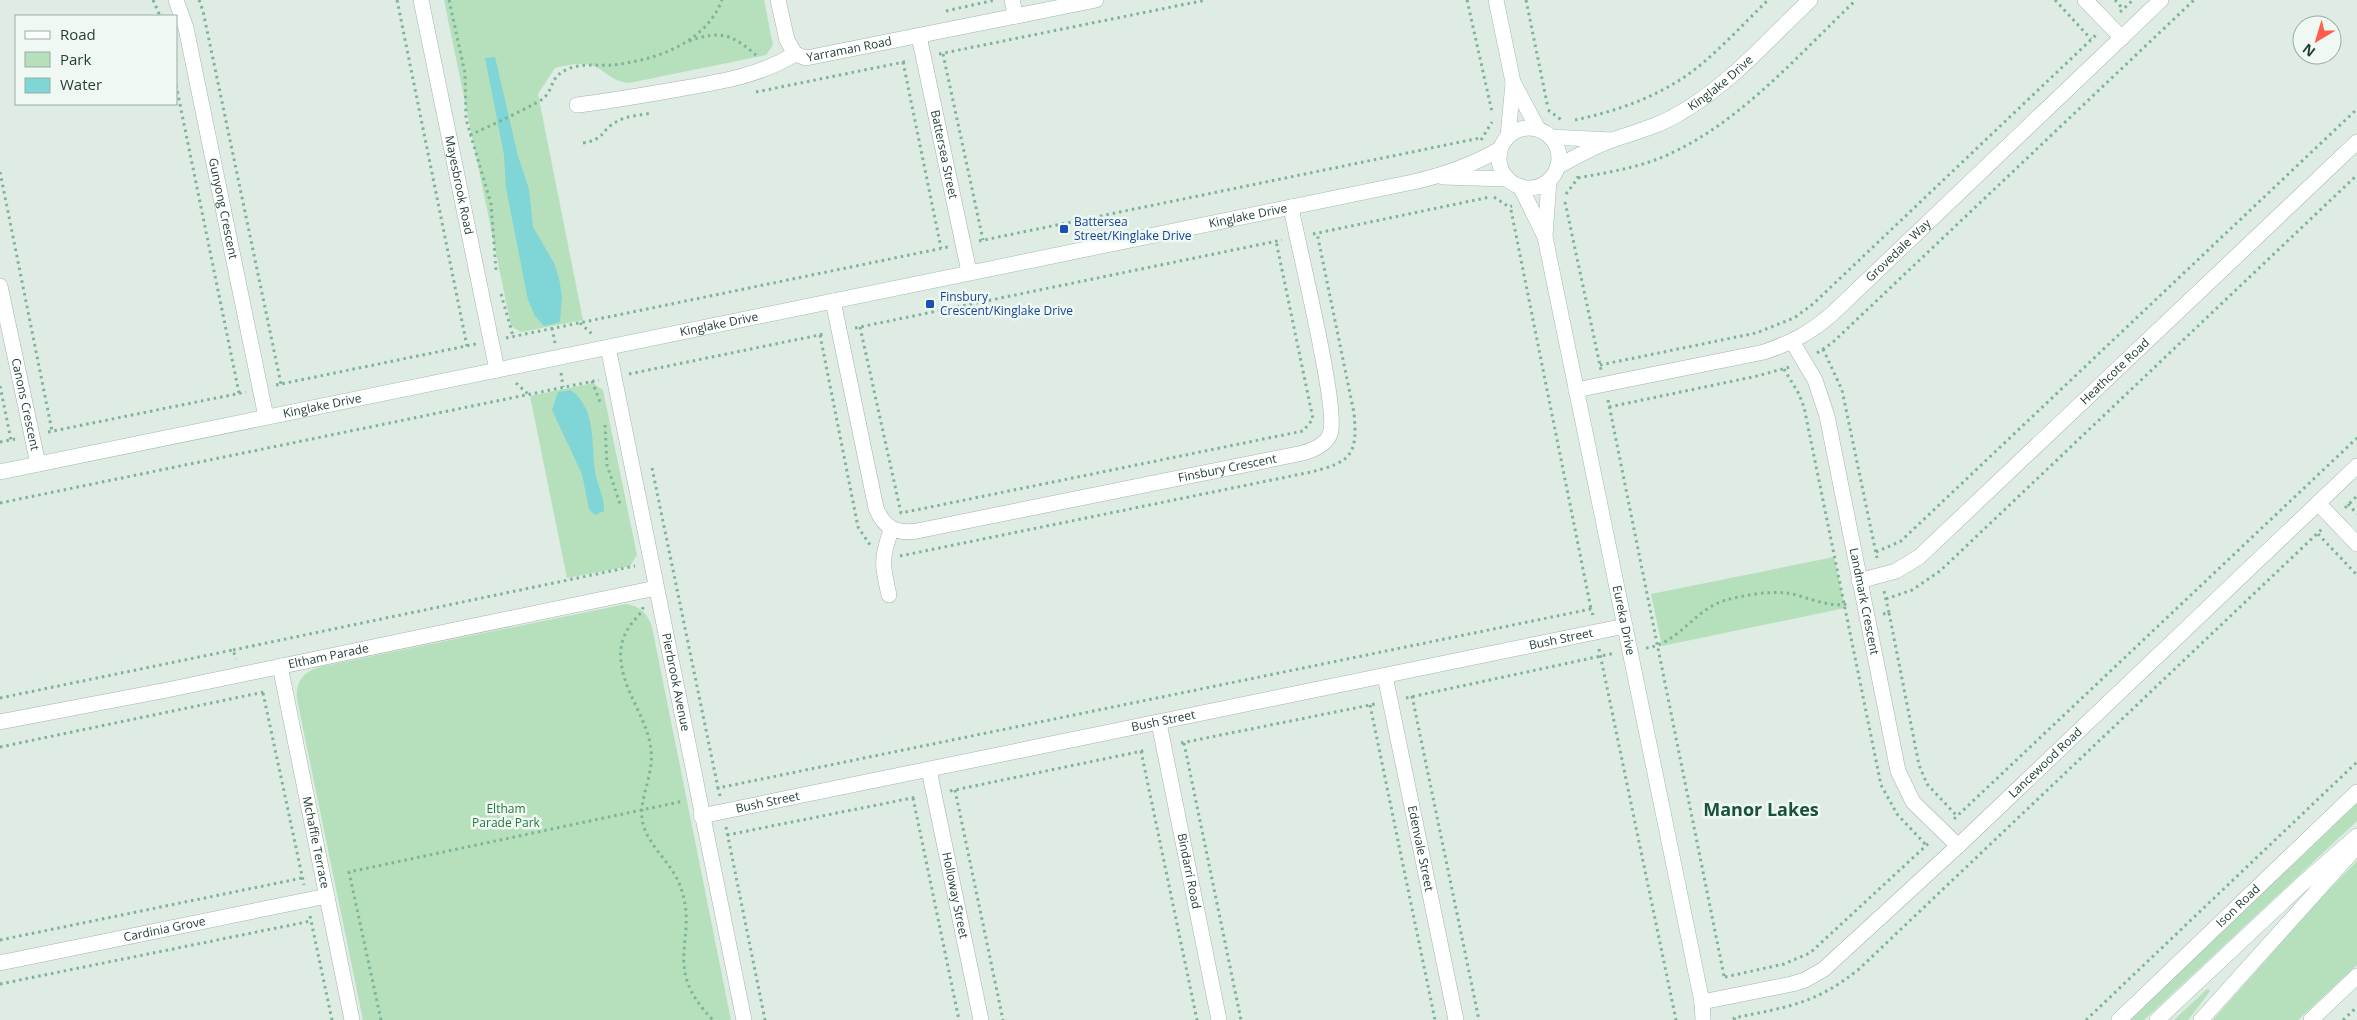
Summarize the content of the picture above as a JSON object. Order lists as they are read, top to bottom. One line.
{"streets":{"street":["Yarraman Road","Kinglake Drive","Battersea Street","Mayesbrook Road","Gunyong Crescent","Grovedale Way","Heathcote Road","Canons Crescent","Finsbury Crescent","Landmark Crescent","Eureka Drive","Bush Street","Eltham Parade","Pierbrook Avenue","Lancewood Road","Mchaffie Terrace","Edenvale Street","Bindarri Road","Holloway Street","Ison Road","Cardinia Grove"]},"crossings":[["Yarraman Road","Battersea Street"],["Kinglake Drive","Battersea Street"],["Kinglake Drive","Mayesbrook Road"],["Kinglake Drive","Gunyong Crescent"],["Kinglake Drive","Canons Crescent"],["Kinglake Drive","Finsbury Crescent"],["Kinglake Drive","Eureka Drive"],["Kinglake Drive","Pierbrook Avenue"],["Grovedale Way","Landmark Crescent"],["Grovedale Way","Eureka Drive"],["Heathcote Road","Landmark Crescent"],["Landmark Crescent","Lancewood Road"],["Eureka Drive","Bush Street"],["Eureka Drive","Lancewood Road"],["Bush Street","Pierbrook Avenue"],["Bush Street","Edenvale Street"],["Bush Street","Bindarri Road"],["Bush Street","Holloway Street"],["Eltham Parade","Pierbrook Avenue"],["Eltham Parade","Mchaffie Terrace"],["Mchaffie Terrace","Cardinia Grove"]],"districts":["Manor Lakes"],"parks":["Eltham Parade Park"],"places":{"transit":["Battersea Street/Kinglake Drive","Finsbury Crescent/Kinglake Drive"]},"legend":["Road","Park","Water"],"north":"bottom left"}
